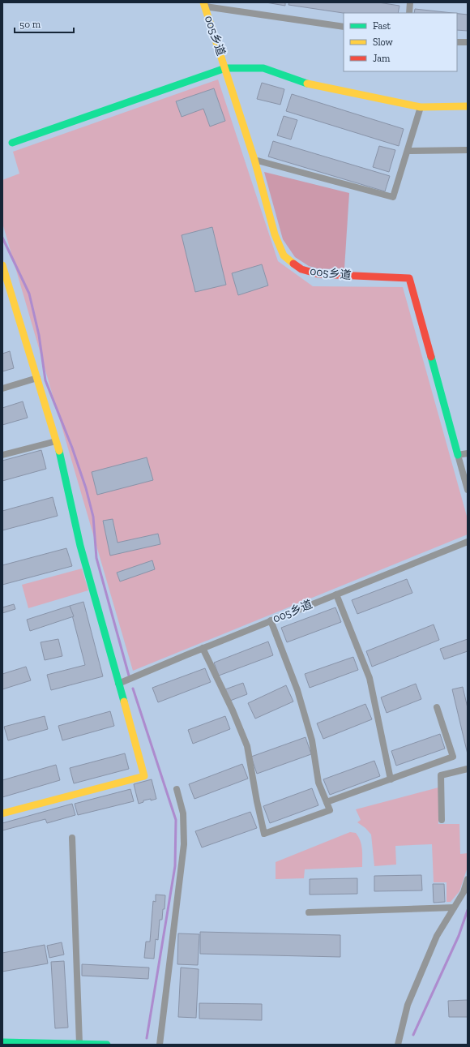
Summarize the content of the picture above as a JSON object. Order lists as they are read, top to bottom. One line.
{"streets":{"main road":["005乡道"]},"legend":["Fast","Slow","Jam"],"scale_bar":"50 m"}
